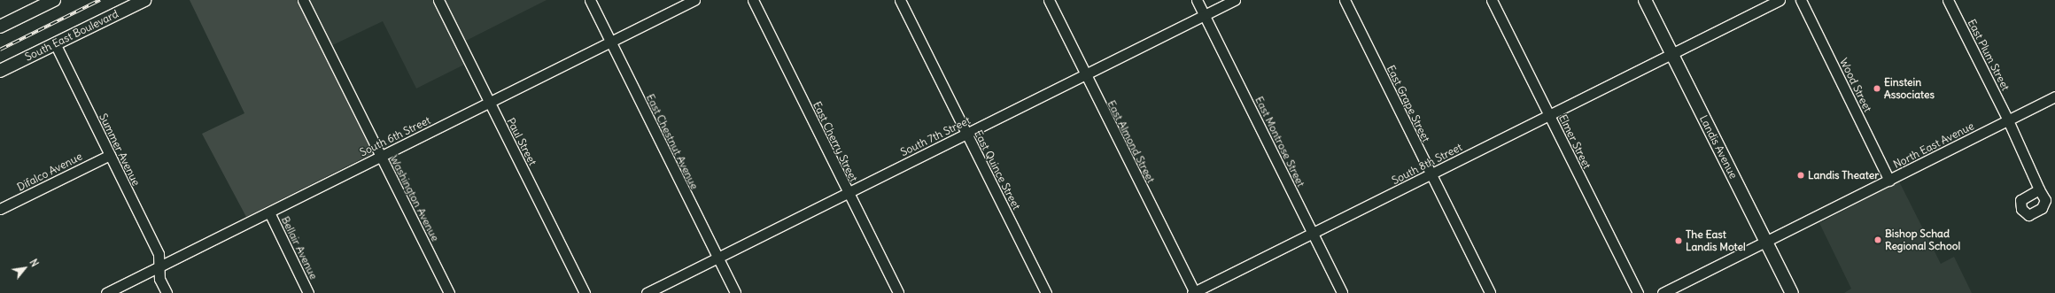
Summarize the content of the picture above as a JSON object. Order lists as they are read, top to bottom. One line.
{"streets":{"main road":["South East Boulevard","Landis Avenue"],"street":["East Plum Street","Wood Street","East Grape Street","South 6th Street","South 7th Street","Paul Street","East Chestnut Avenue","East Cherry Street","East Almond Street","East Montrose Street","Elmer Street","North East Avenue","Summer Avenue","South 8th Street","East Quince Street","Difalco Avenue","Washington Avenue","Bellair Avenue"]},"crossings":[["South East Boulevard","Summer Avenue"],["East Plum Street","North East Avenue"],["Wood Street","North East Avenue"],["East Grape Street","South 8th Street"],["South 6th Street","Paul Street"],["South 6th Street","East Chestnut Avenue"],["South 6th Street","Summer Avenue"],["South 6th Street","Washington Avenue"],["South 6th Street","Bellair Avenue"],["South 7th Street","East Chestnut Avenue"],["South 7th Street","East Cherry Street"],["South 7th Street","East Almond Street"],["South 7th Street","East Montrose Street"],["South 7th Street","East Quince Street"],["East Almond Street","South 8th Street"],["East Montrose Street","South 8th Street"],["Elmer Street","South 8th Street"],["North East Avenue","Landis Avenue"],["Landis Avenue","South 8th Street"],["Summer Avenue","Difalco Avenue"]],"places":["Einstein Associates","Landis Theater","Bishop Schad Regional School","The East Landis Motel"],"north":"top right"}
